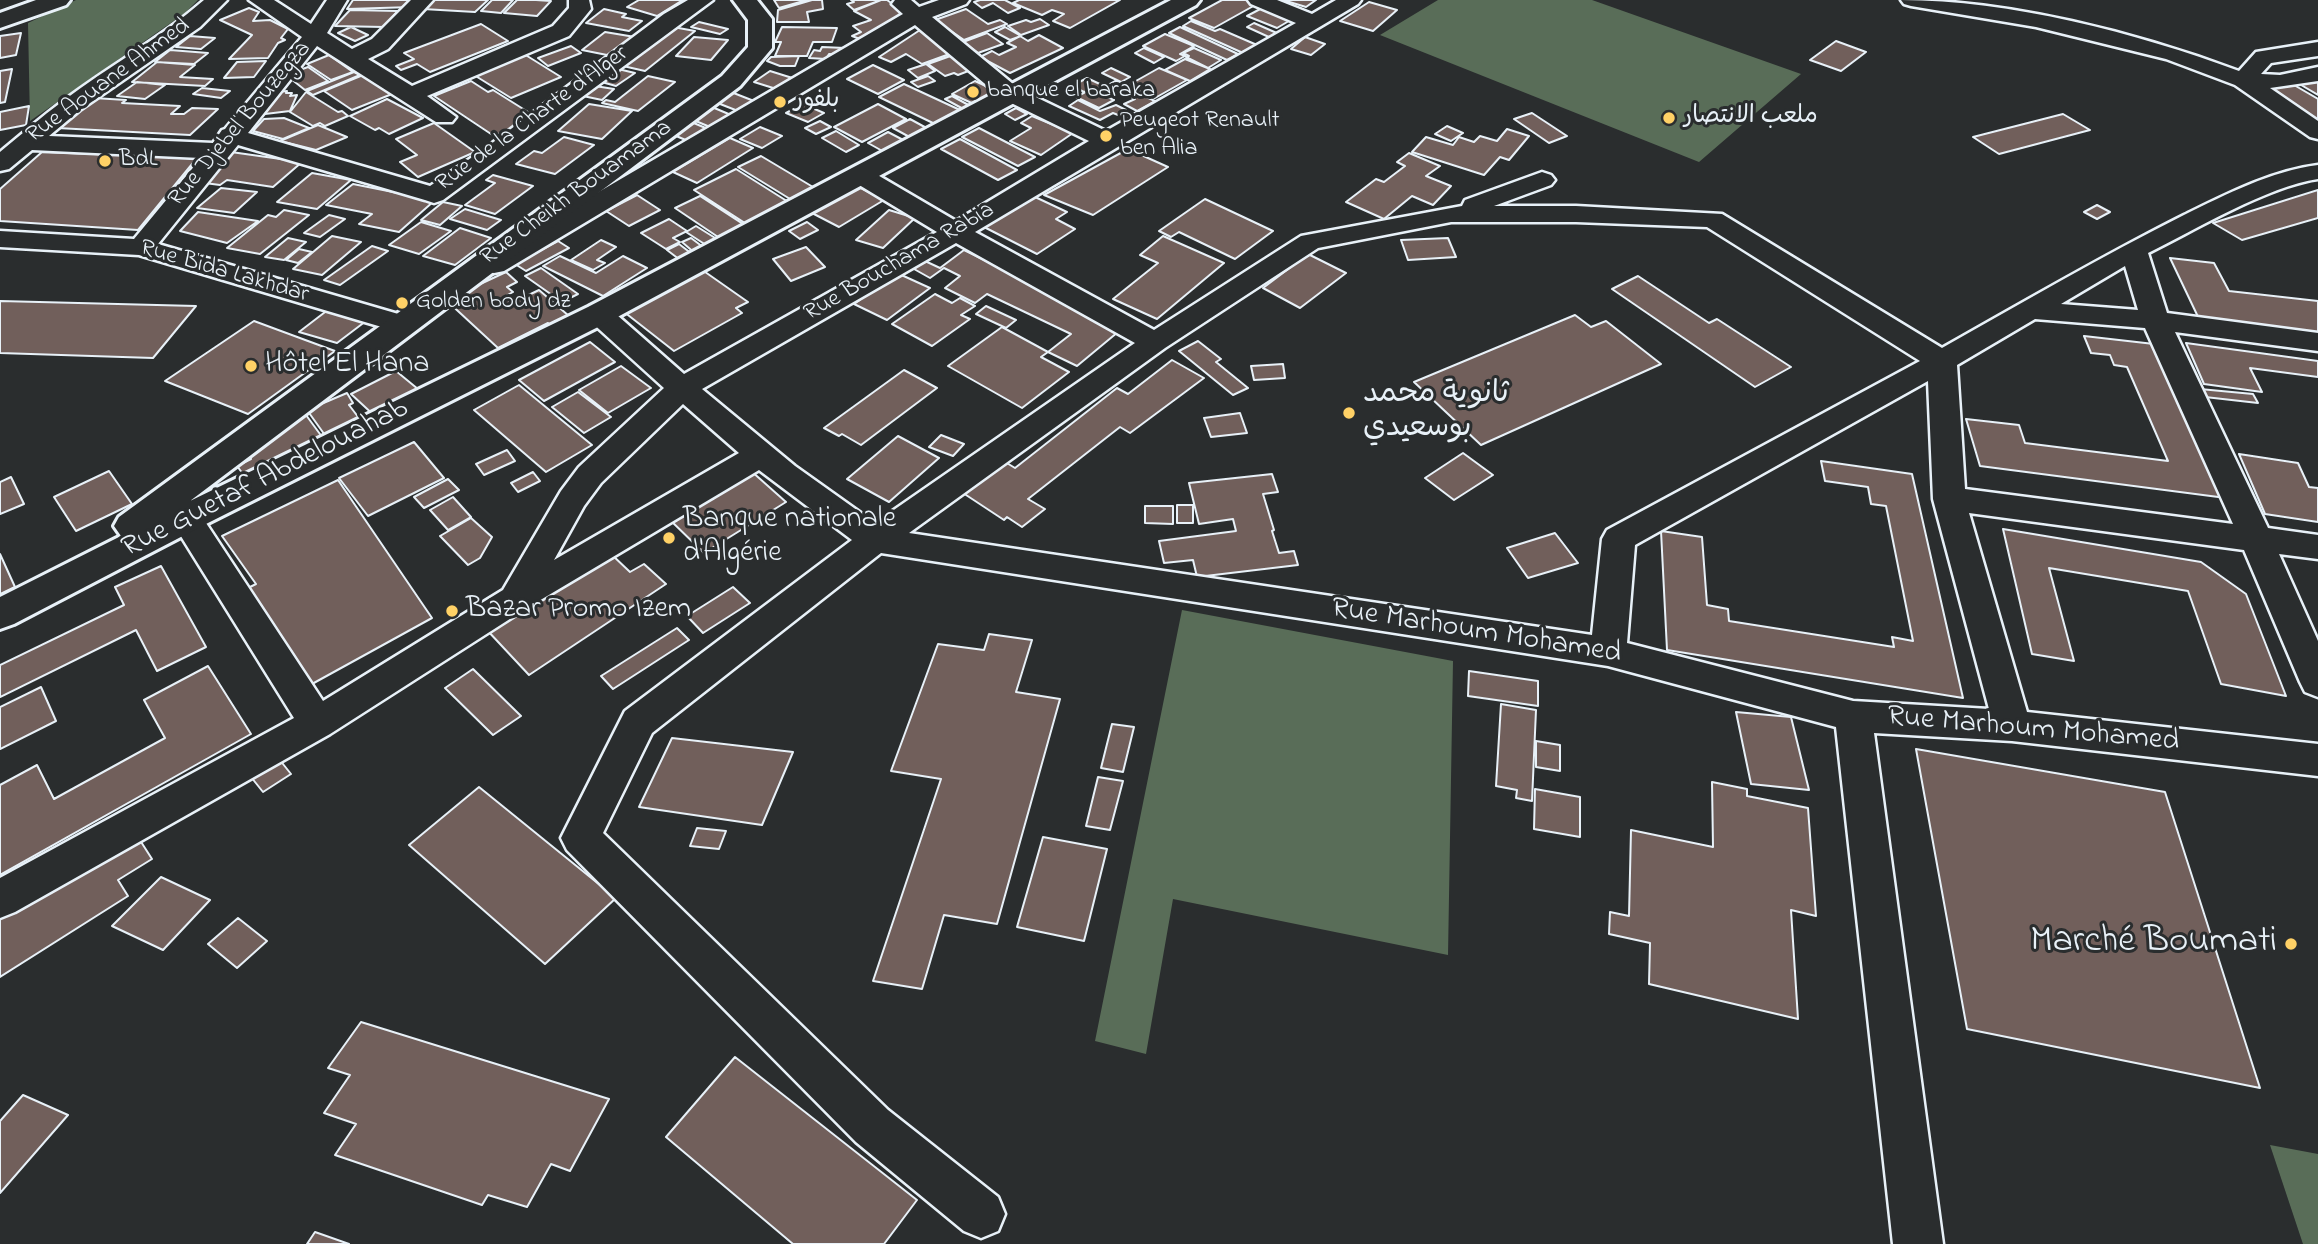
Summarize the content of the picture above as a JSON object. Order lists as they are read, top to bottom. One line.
{"streets":{"main road":["Rue Cheikh Bouamama","Rue Guetaf Abdelouahab"],"street":["Rue Aouane Ahmed","Rue de la Charte d'Alger","Rue Djebel Bouzegza","Rue Bouchama Rabia","Rue Bida Lakhdar","Rue Marhoum Mohamed"]},"crossings":[["Rue de la Charte d'Alger","Rue Djebel Bouzegza"],["Rue Djebel Bouzegza","Rue Bida Lakhdar"],["Rue Cheikh Bouamama","Rue Bida Lakhdar"],["Rue Cheikh Bouamama","Rue Guetaf Abdelouahab"],["Rue Bouchama Rabia","Rue Marhoum Mohamed"],["Rue Guetaf Abdelouahab","Rue Marhoum Mohamed"]],"places":["banque el baraka","بلفور","ملعب الانتصار","Peugeot Renault ben Alia","BdL","Golden body dz","Hôtel El Hana","ثانوية محمد بوسعيدي","Banque nationale d'Algérie","Bazar Promo Izem","Marché Boumati"]}
